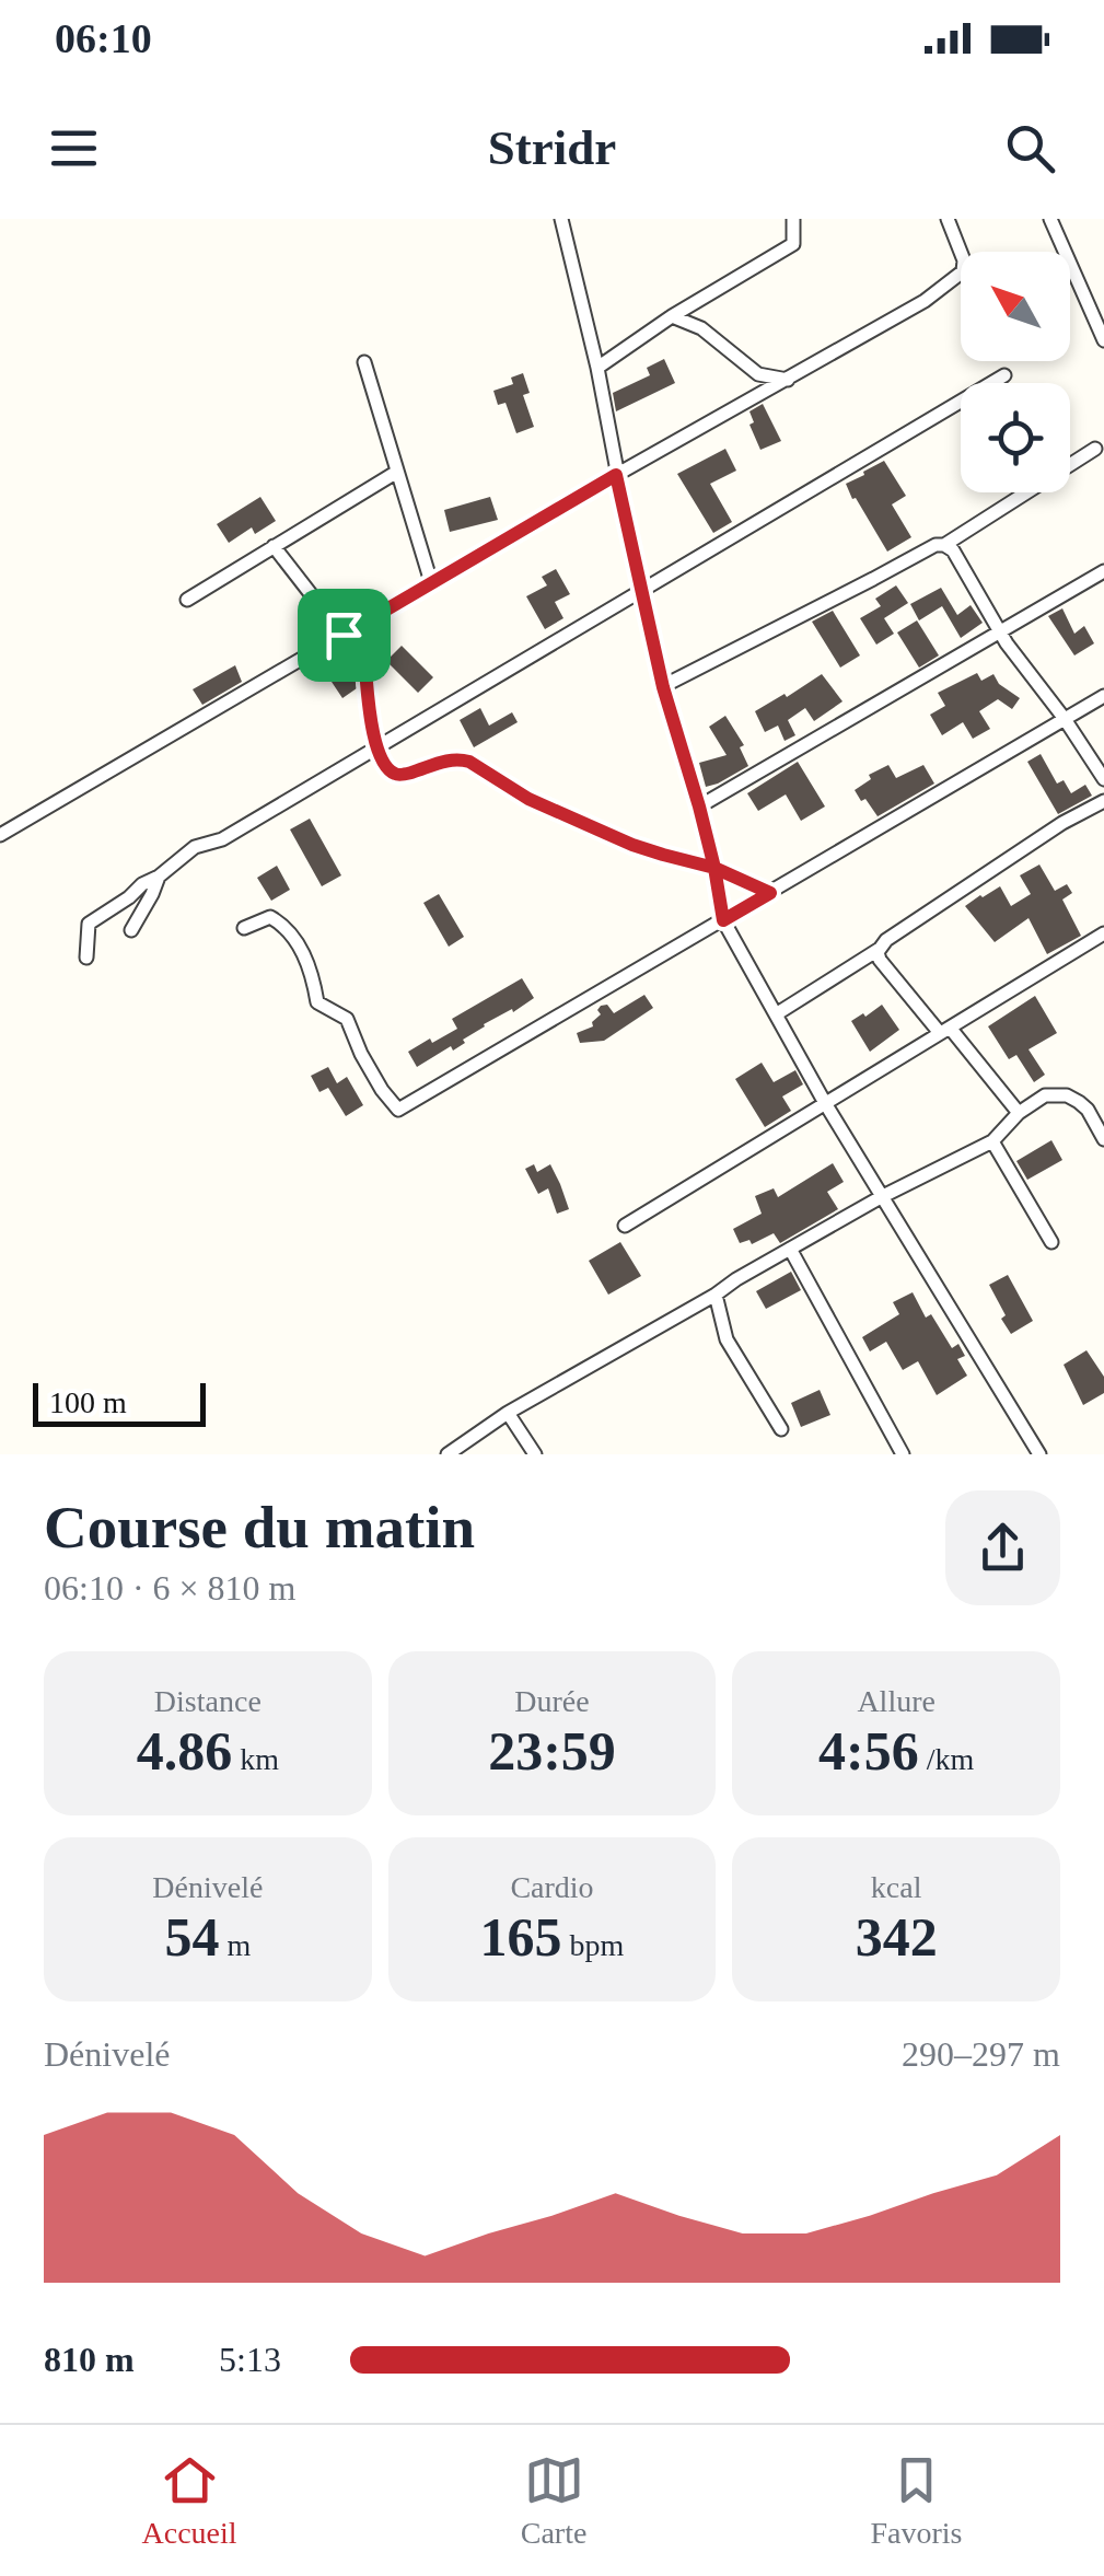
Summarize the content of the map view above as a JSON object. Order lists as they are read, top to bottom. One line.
{"scale_bar":"100 m","north":"top left","page":{"status":"06:10","header":"Stridr","scale":"100 m","heading":["Course du matin","06:10 · 6 × 810 m"],"stats":[["Distance","4.86 km"],["Durée","23:59"],["Allure","4:56 /km"],["Dénivelé","54 m"],["Cardio","165 bpm"],["kcal","342"]],"chart":["Dénivelé","290–297 m"],"list":[{"name":"810 m","note":"5:13"}],"tabs":["Accueil","Carte","Favoris"]}}
